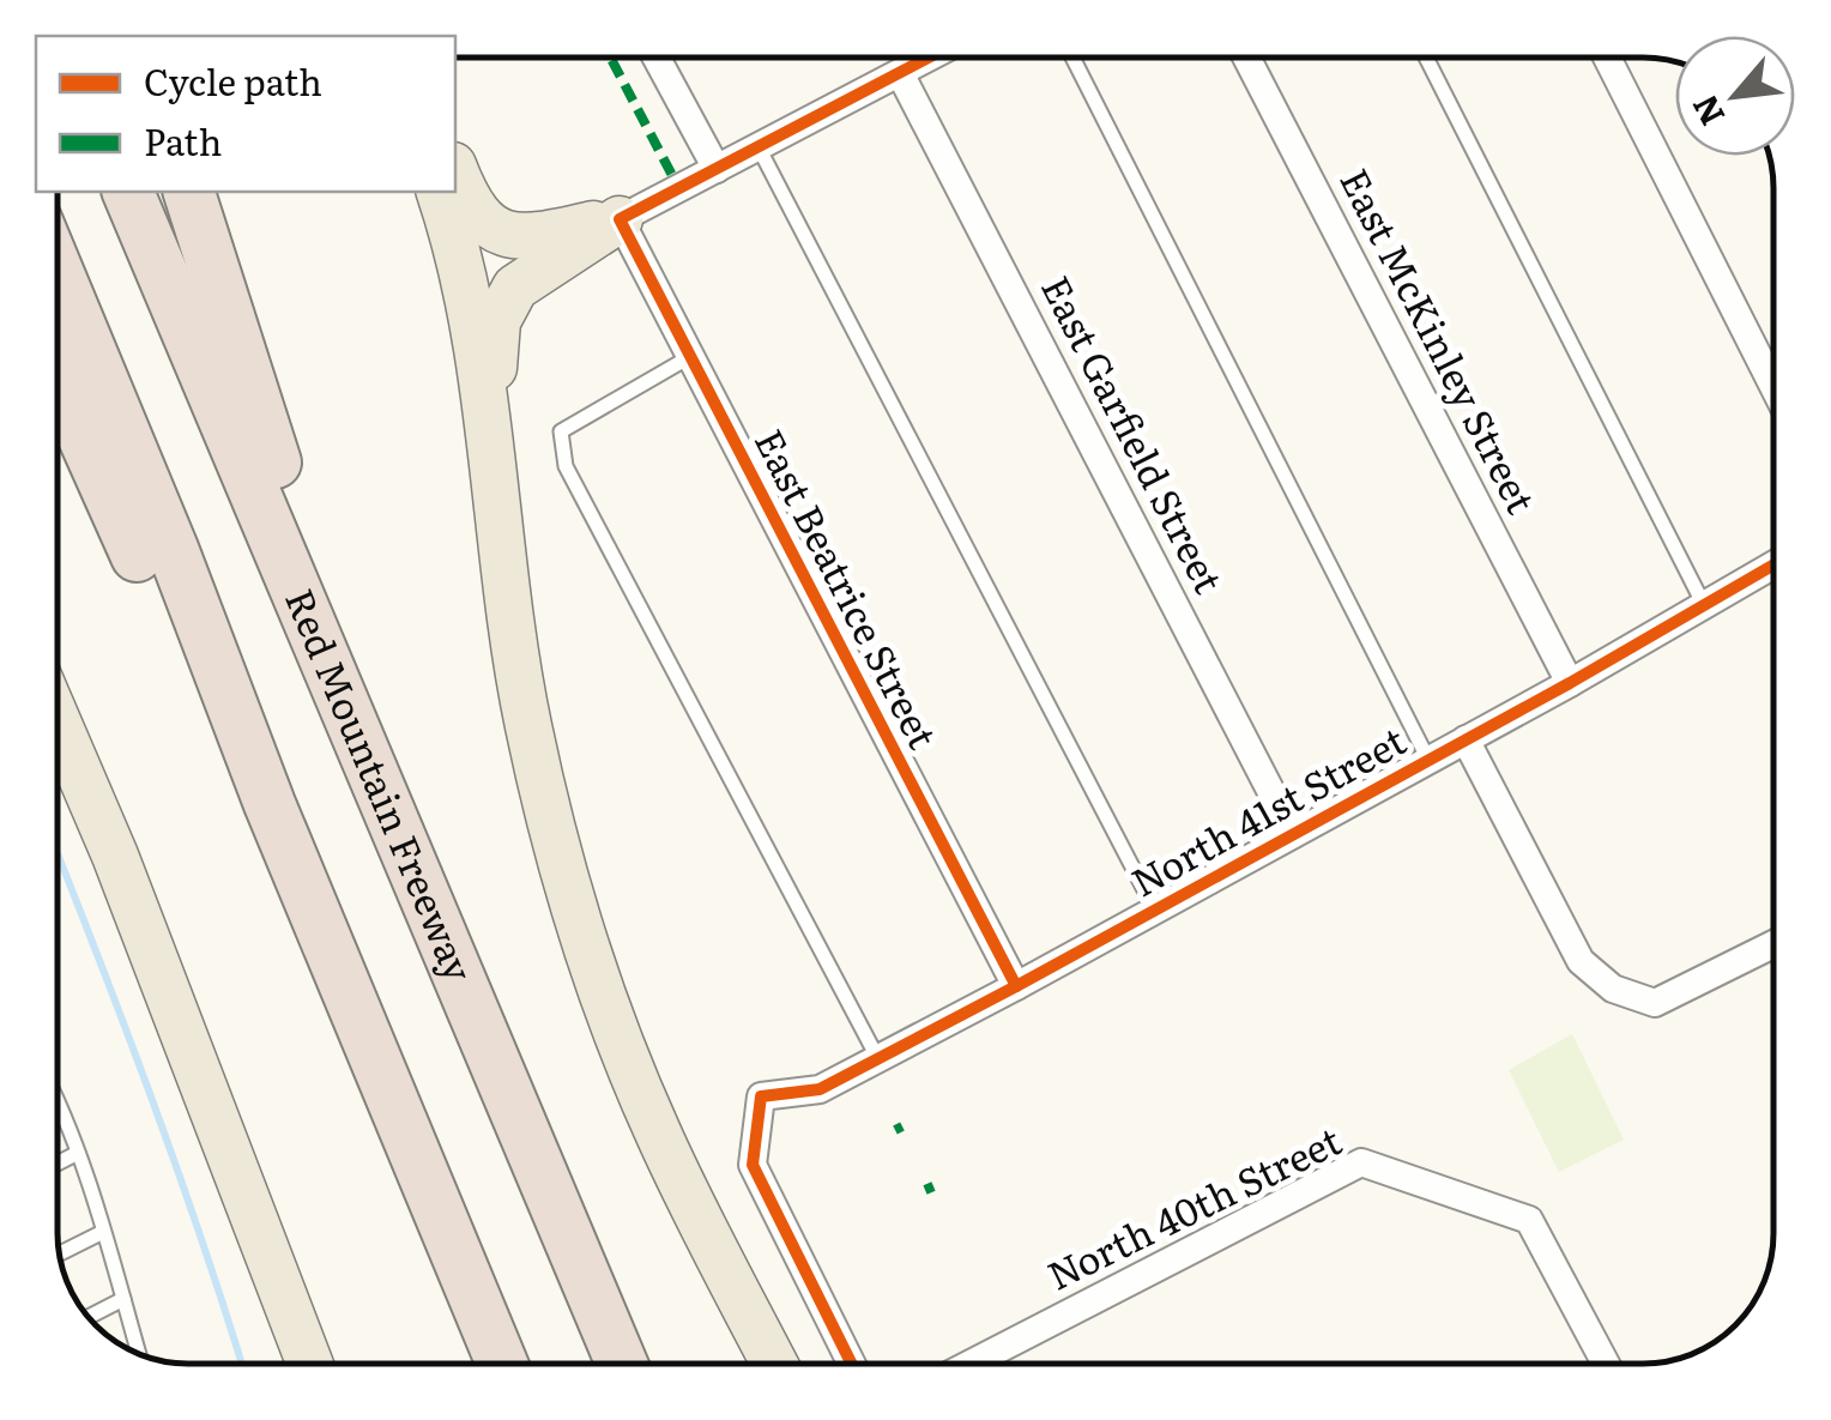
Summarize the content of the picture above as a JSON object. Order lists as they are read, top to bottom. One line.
{"streets":{"highway":["Red Mountain Freeway"],"street":["East McKinley Street","East Garfield Street","East Beatrice Street","North 41st Street","North 40th Street"]},"crossings":[["East McKinley Street","North 41st Street"],["East Garfield Street","North 41st Street"],["East Beatrice Street","North 41st Street"]],"legend":["Cycle path","Path"],"north":"bottom left"}
